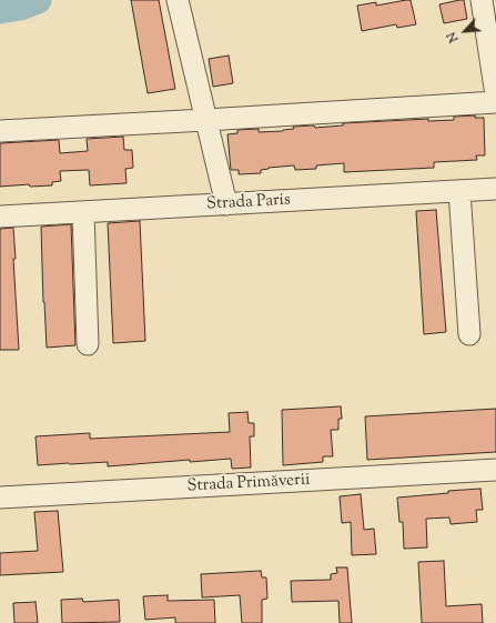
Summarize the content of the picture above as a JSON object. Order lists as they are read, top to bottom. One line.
{"streets":{"street":["Strada Paris","Strada Primăverii"]},"north":"bottom left"}
